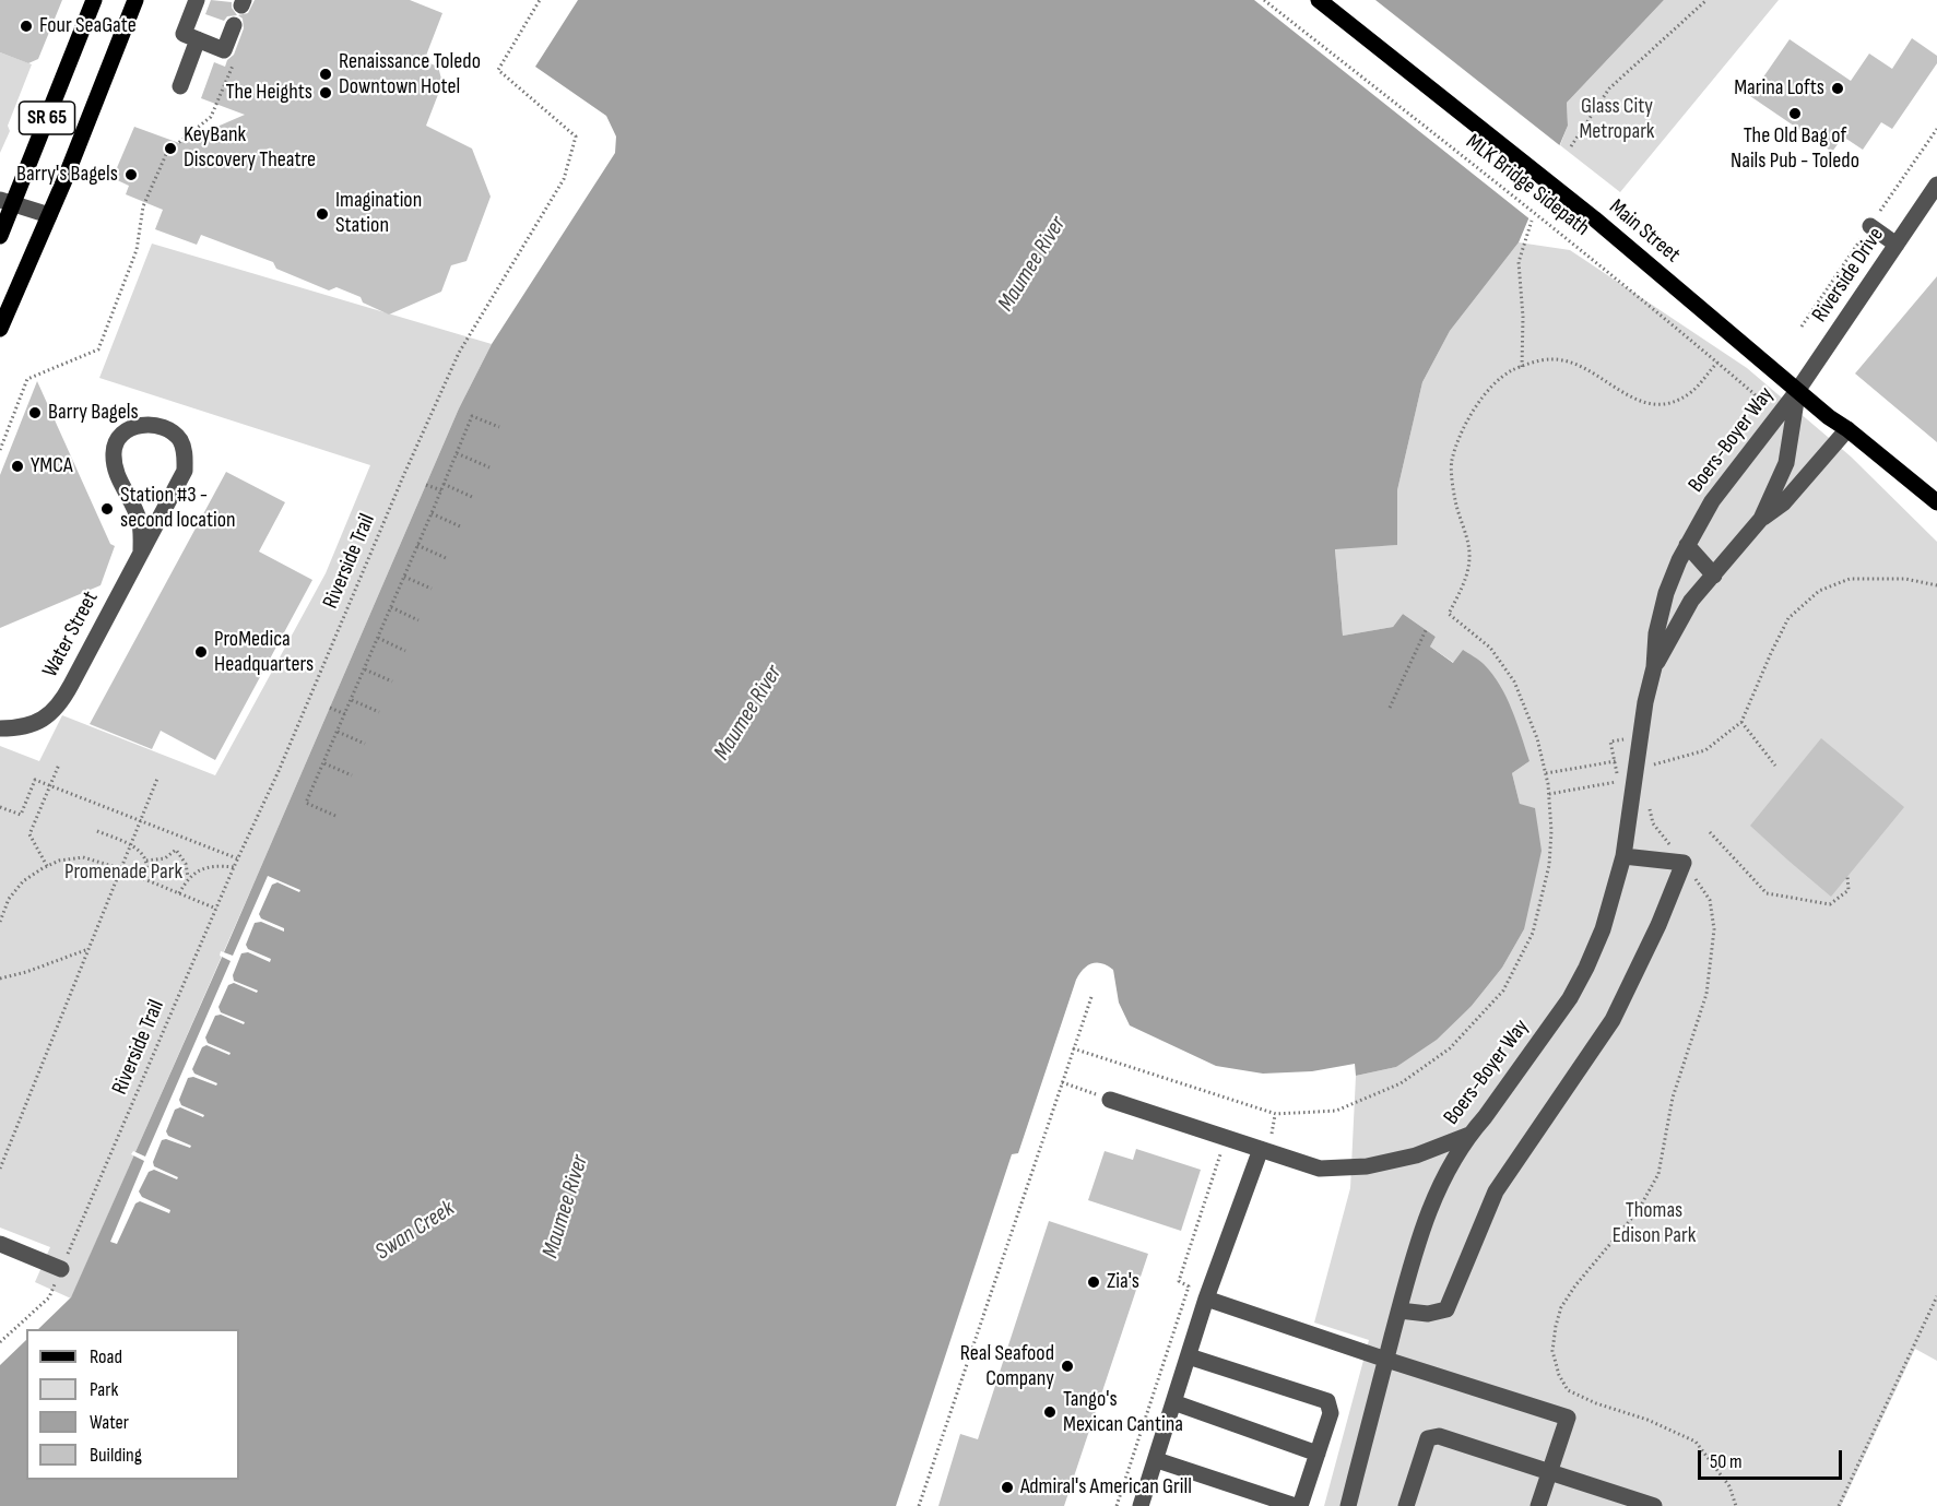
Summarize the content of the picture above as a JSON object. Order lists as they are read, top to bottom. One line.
{"streets":{"main road":["SR 65","Main Street"],"street":["Riverside Drive","Boers-Boyer Way","Water Street"],"path":["MLK Bridge Sidepath","Riverside Trail"]},"crossings":[["Main Street","Riverside Drive"],["Main Street","Boers-Boyer Way"],["Riverside Drive","Boers-Boyer Way"]],"water":["Maumee River","Swan Creek"],"parks":["Glass City Metropark","Promenade Park","Thomas Edison Park"],"places":["Four SeaGate","Renaissance Toledo Downtown Hotel","Marina Lofts","The Heights","The Old Bag of Nails Pub - Toledo","KeyBank Discovery Theatre","Barry's Bagels","Imagination Station","Barry Bagels","YMCA","Station #3 - second location","ProMedica Headquarters","Zia's","Real Seafood Company","Tango's Mexican Cantina","Admiral's American Grill"],"legend":["Road","Park","Water","Building"],"scale_bar":"50 m"}
